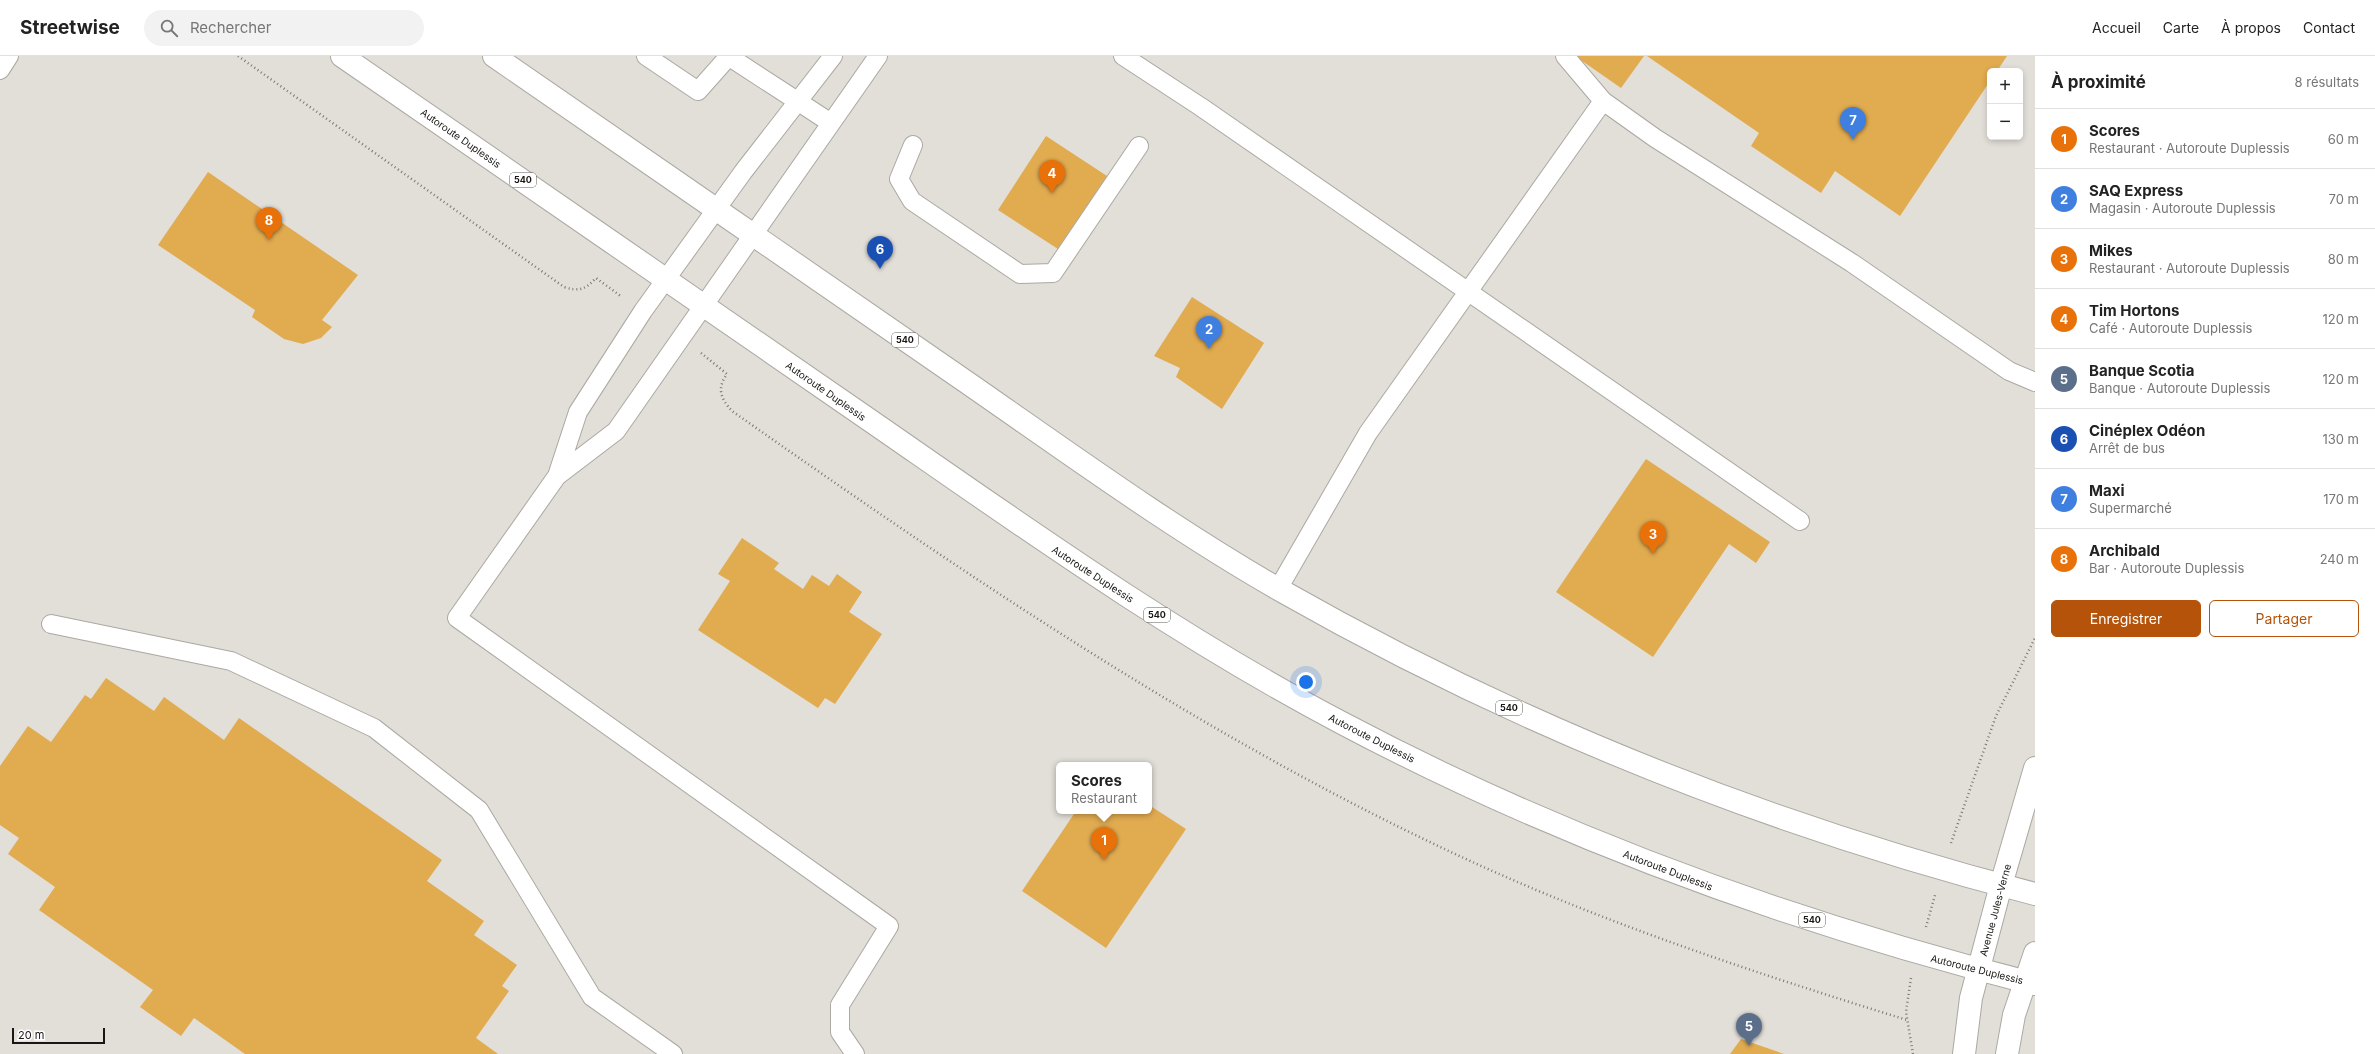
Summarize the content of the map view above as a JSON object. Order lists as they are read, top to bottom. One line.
{"streets":{"main road":["Autoroute Duplessis","540","Avenue Jules-Verne"]},"crossings":[["Autoroute Duplessis","Avenue Jules-Verne"],["540","Avenue Jules-Verne"]],"scale_bar":"20 m","page":{"header":"Streetwise","search":"Rechercher","nav":["Accueil","Carte","À propos","Contact"],"heading":["À proximité","8 résultats"],"map_buttons":["+","−"],"pins":["7","4","8","6","2","3","1","5"],"list":[{"mark":"1","name":"Scores","note":"Restaurant · Autoroute Duplessis","value":"60 m"},{"mark":"2","name":"SAQ Express","note":"Magasin · Autoroute Duplessis","value":"70 m"},{"mark":"3","name":"Mikes","note":"Restaurant · Autoroute Duplessis","value":"80 m"},{"mark":"4","name":"Tim Hortons","note":"Café · Autoroute Duplessis","value":"120 m"},{"mark":"5","name":"Banque Scotia","note":"Banque · Autoroute Duplessis","value":"120 m"},{"mark":"6","name":"Cinéplex Odéon","note":"Arrêt de bus","value":"130 m"},{"mark":"7","name":"Maxi","note":"Supermarché","value":"170 m"},{"mark":"8","name":"Archibald","note":"Bar · Autoroute Duplessis","value":"240 m"}],"buttons":["Enregistrer","Partager"],"popup":["Scores","Restaurant"],"scale":"20 m"}}
